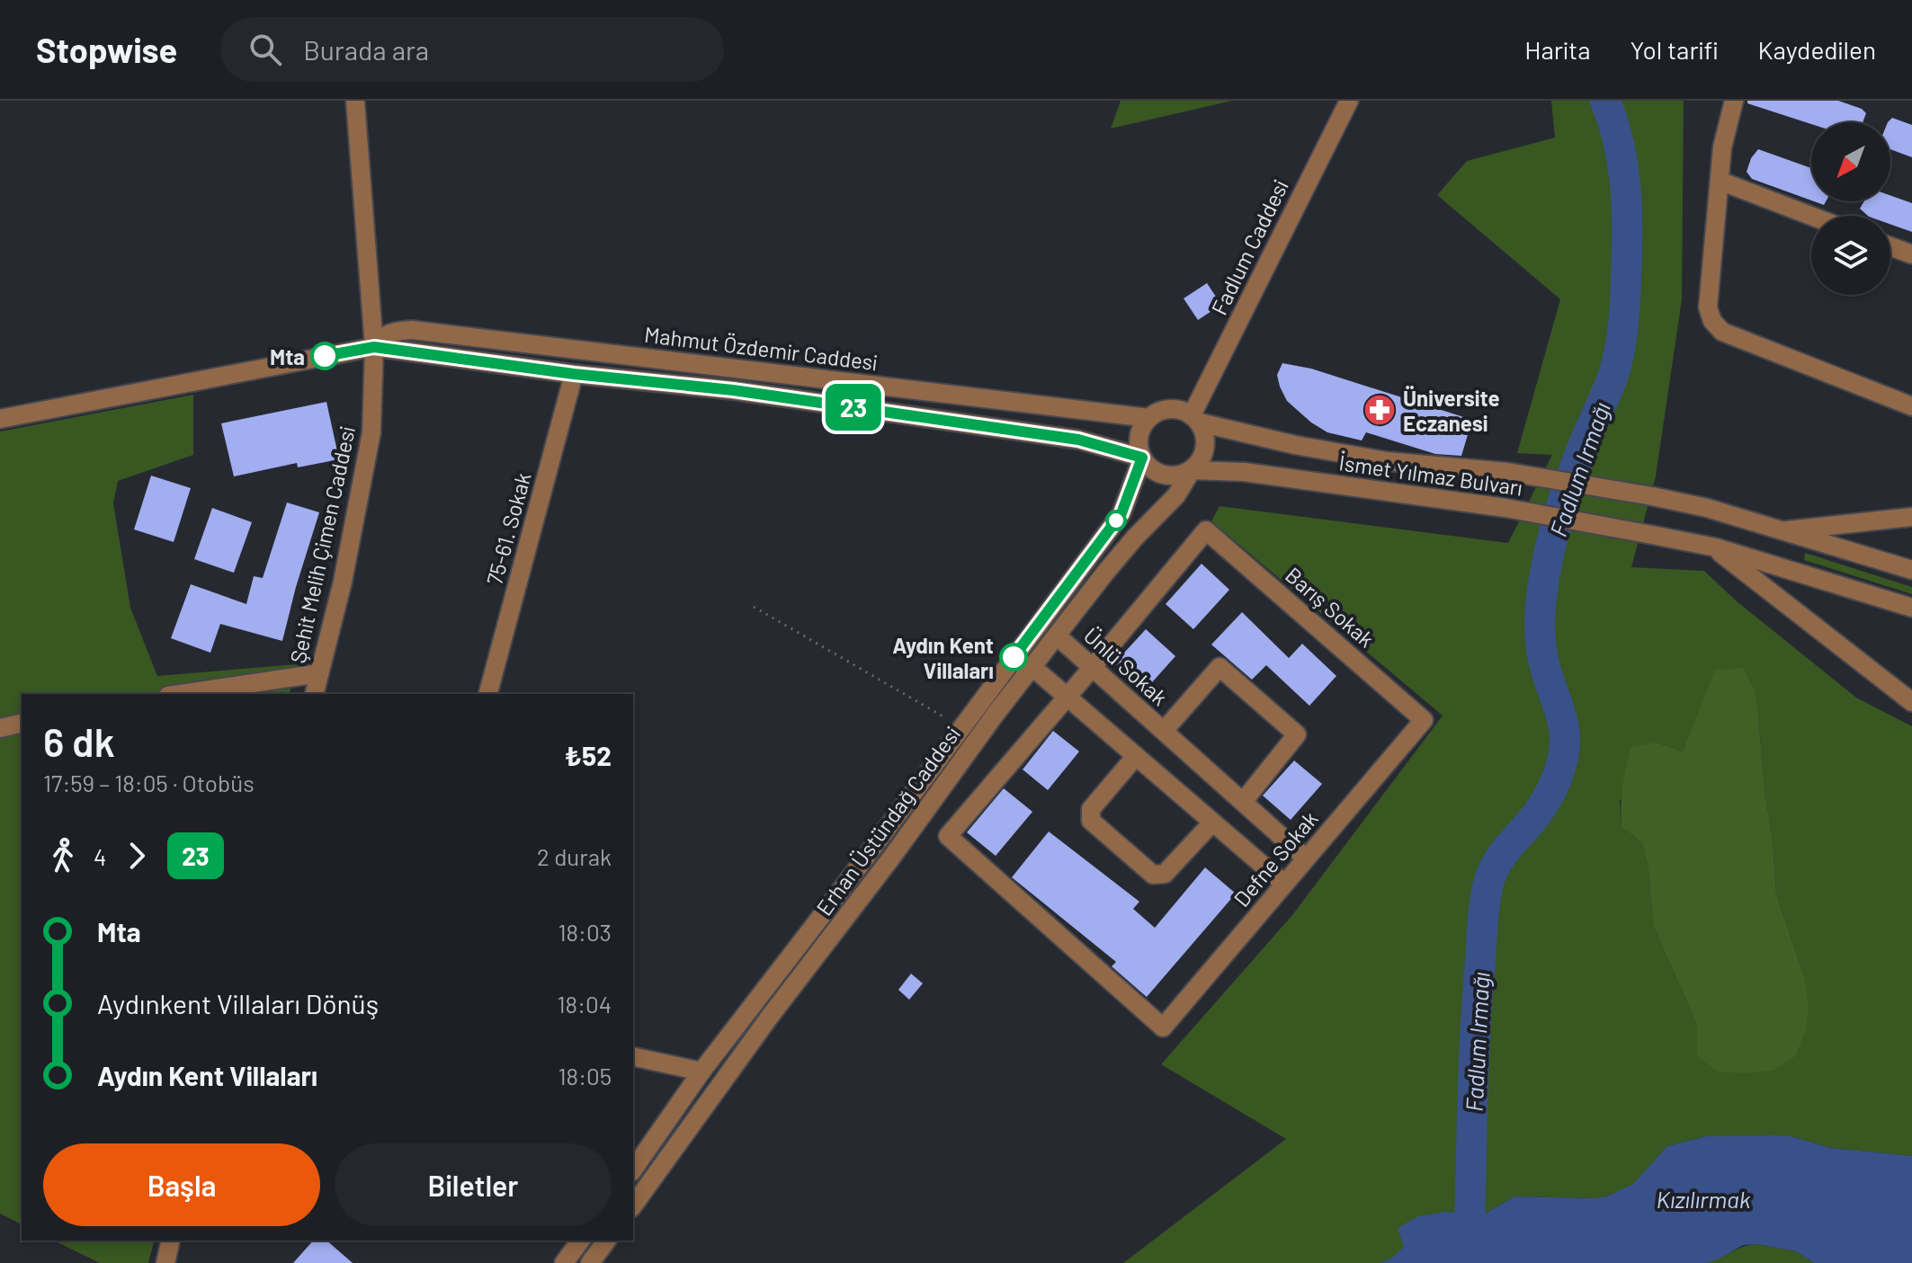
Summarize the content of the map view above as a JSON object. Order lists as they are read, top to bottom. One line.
{"streets":{"street":["Fadlum Caddesi","Mahmut Özdemir Caddesi","İsmet Yılmaz Bulvarı","75-61. Sokak","Şehit Melih Çimen Caddesi","Barış Sokak","Ünlü Sokak","Erhan Üstündağ Caddesi","Defne Sokak"]},"crossings":[["Fadlum Caddesi","Mahmut Özdemir Caddesi"],["Fadlum Caddesi","İsmet Yılmaz Bulvarı"],["Fadlum Caddesi","Erhan Üstündağ Caddesi"],["Mahmut Özdemir Caddesi","İsmet Yılmaz Bulvarı"],["Mahmut Özdemir Caddesi","75-61. Sokak"],["Mahmut Özdemir Caddesi","Şehit Melih Çimen Caddesi"],["Mahmut Özdemir Caddesi","Erhan Üstündağ Caddesi"],["İsmet Yılmaz Bulvarı","Erhan Üstündağ Caddesi"],["Barış Sokak","Ünlü Sokak"],["Barış Sokak","Defne Sokak"],["Ünlü Sokak","Erhan Üstündağ Caddesi"],["Ünlü Sokak","Defne Sokak"]],"water":["Fadlum Irmağı","Kızılırmak"],"places":{"other":["Mta","Aydın Kent Villaları"],"pharmacy":["Üniversite Eczanesi"]},"lines":["bus line 23"],"north":"bottom left","page":{"header":"Stopwise","search":"Burada ara","nav":["Harita","Yol tarifi","Kaydedilen"],"on_map":"23","heading":["6 dk","17:59 – 18:05 · Otobüs","₺52"],"legs":["4","23","2 durak"],"list":[{"name":"Mta","value":"18:03"},{"name":"Aydınkent Villaları Dönüş","value":"18:04"},{"name":"Aydın Kent Villaları","value":"18:05"}],"buttons":["Başla","Biletler"]}}
